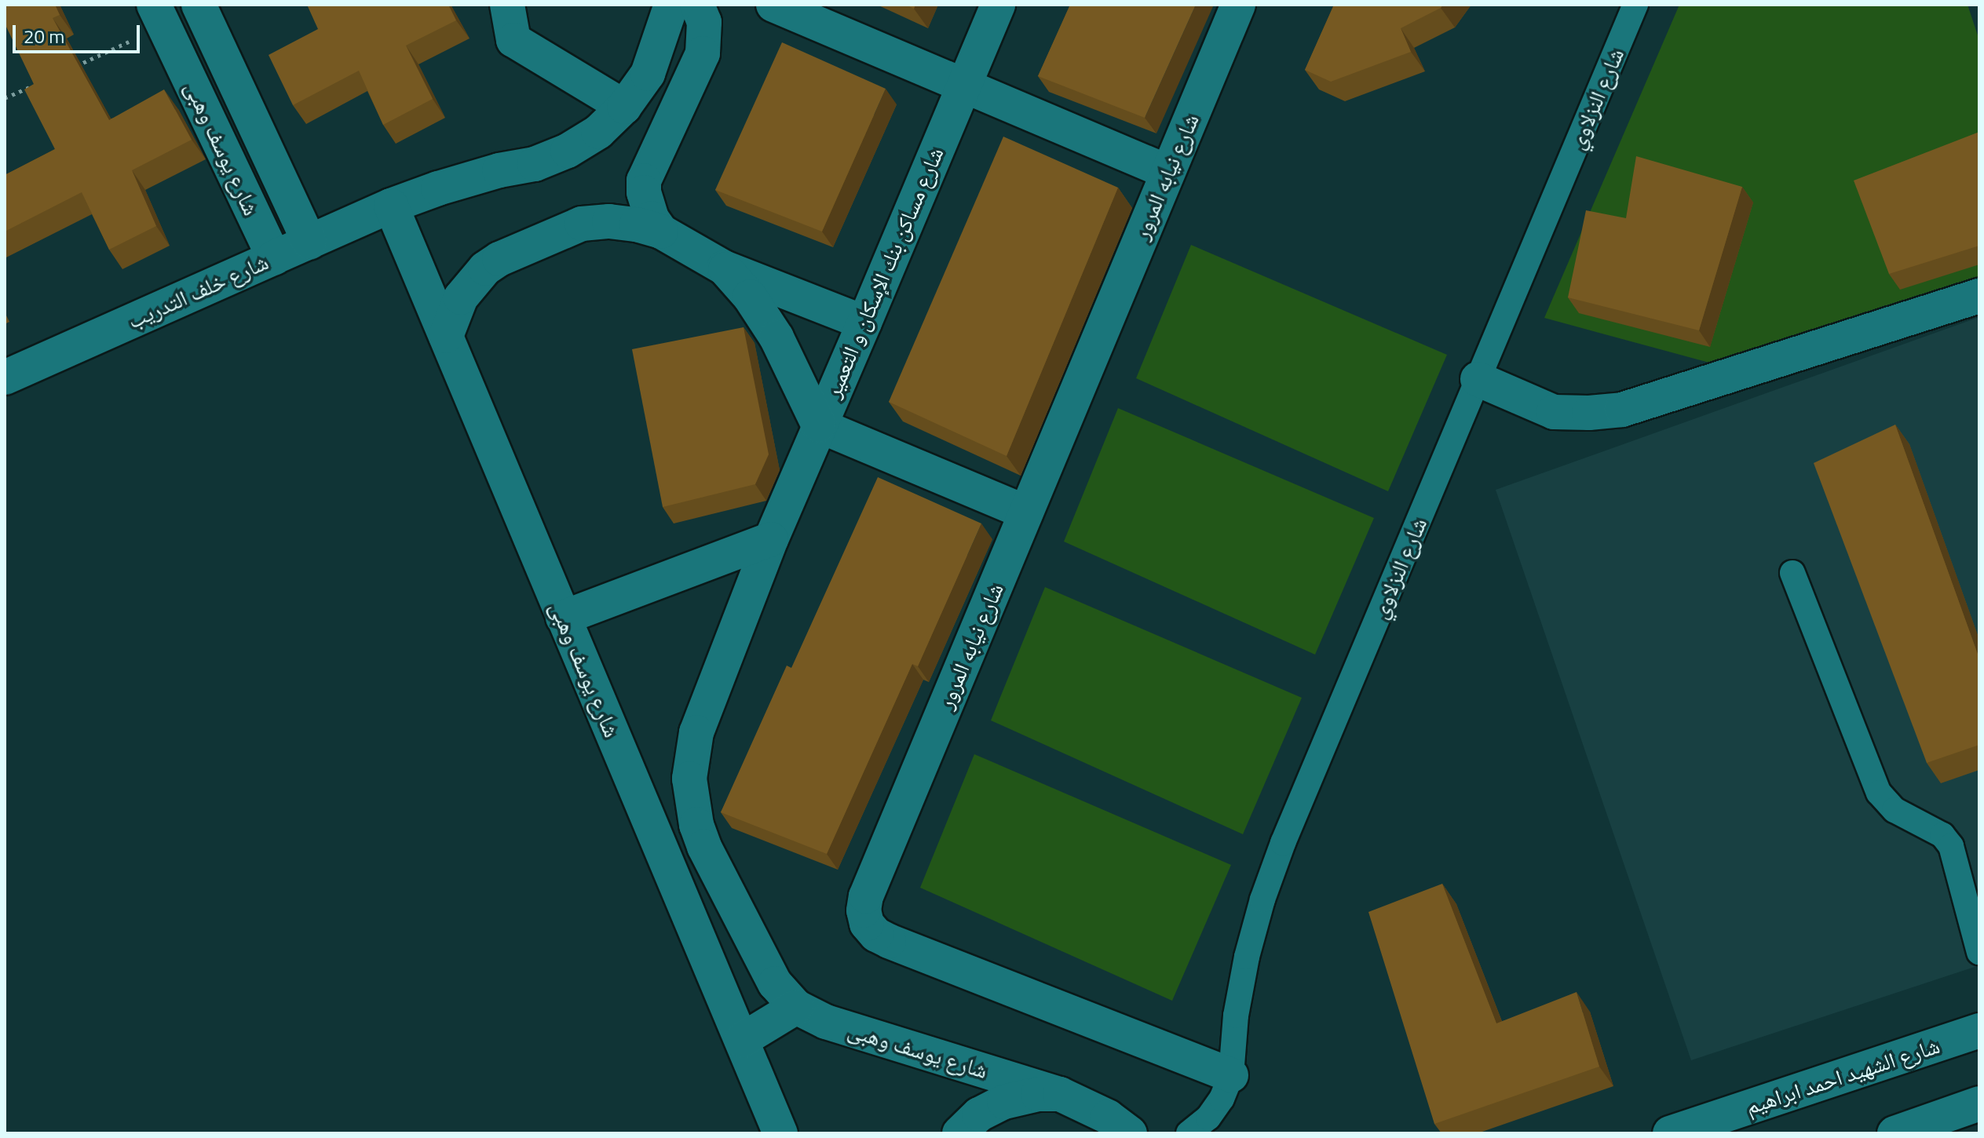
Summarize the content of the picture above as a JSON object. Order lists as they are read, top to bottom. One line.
{"streets":{"street":["شارع يوسف وهبى","شارع نيابه المرور","شارع مساكن بنك الإسكان و التعمير","شارع خلف التدريب","شارع الشهيد احمد ابراهيم"],"lane":["شارع النزلاوي"]},"crossings":[["شارع النزلاوي","شارع نيابه المرور"],["شارع يوسف وهبى","شارع مساكن بنك الإسكان و التعمير"],["شارع يوسف وهبى","شارع خلف التدريب"]],"scale_bar":"20 m"}
